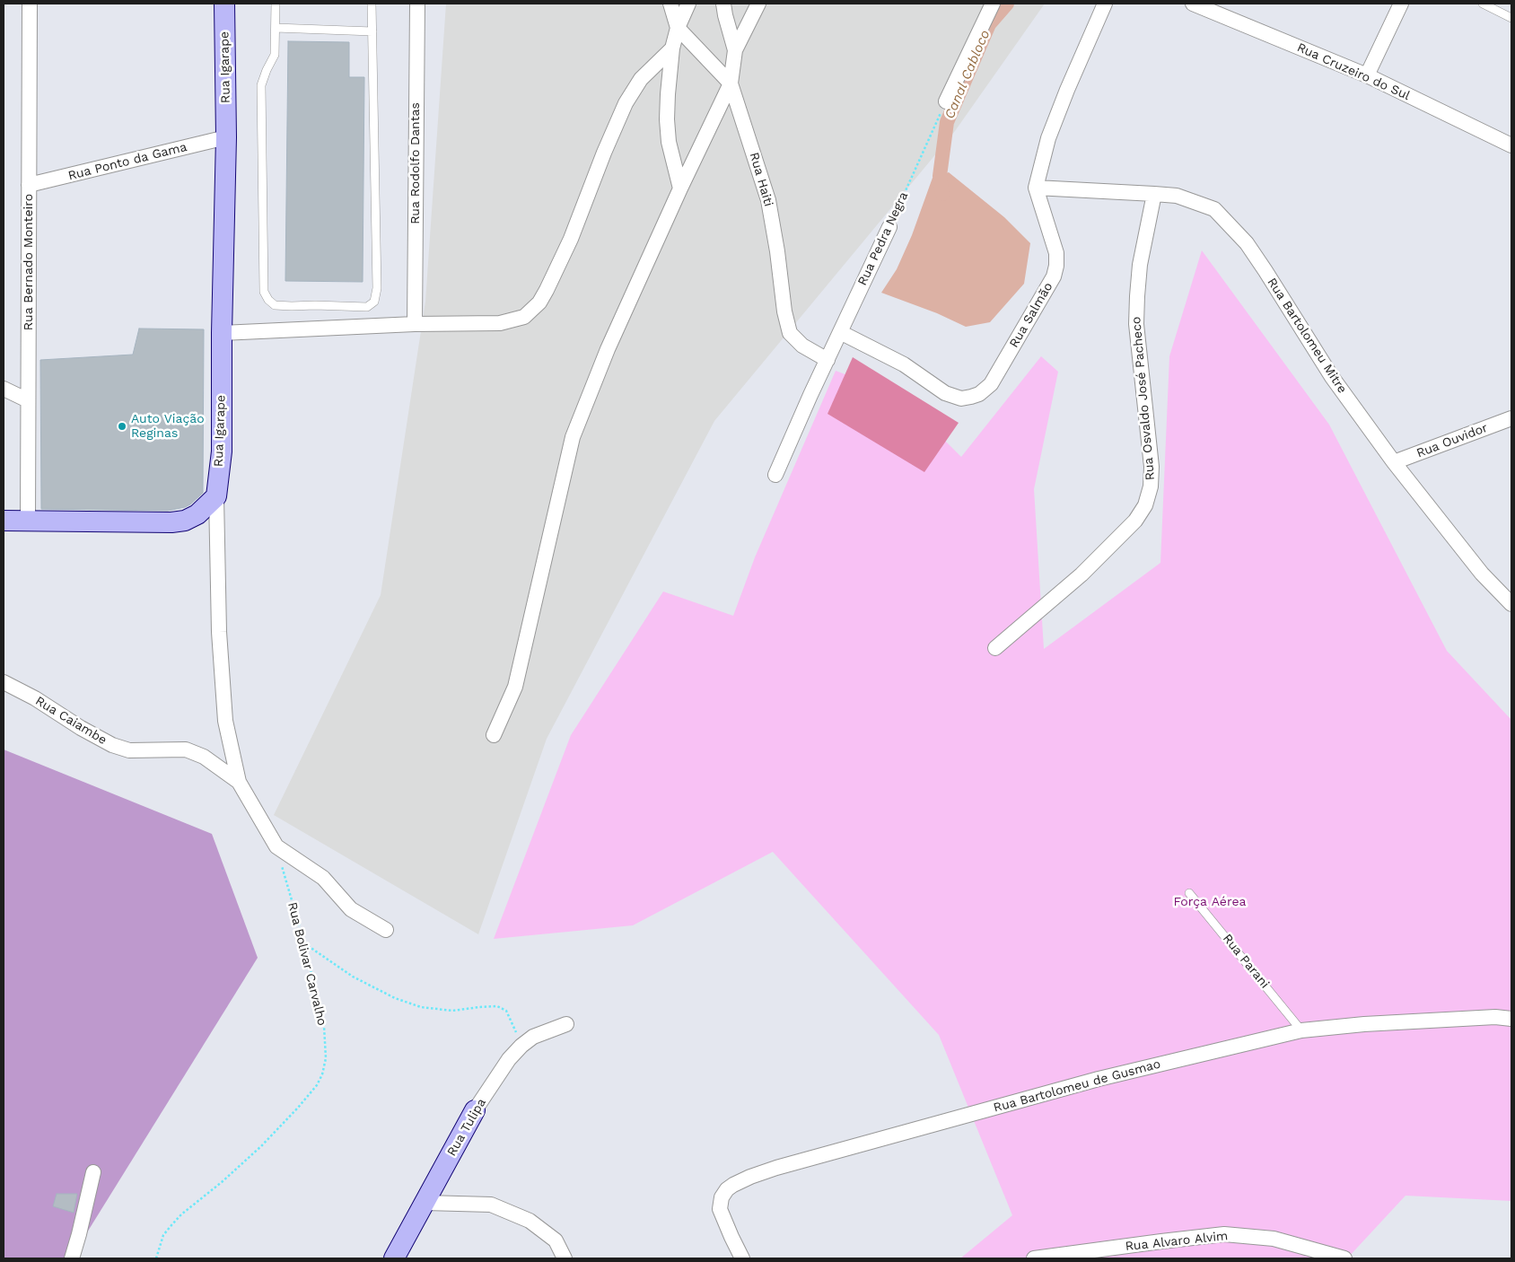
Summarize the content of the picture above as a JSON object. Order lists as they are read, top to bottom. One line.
{"streets":{"main road":["Rua Igarape","Rua Tulipa"],"street":["Rua Cruzeiro do Sul","Rua Ponto da Gama","Rua Rodolfo Dantas","Rua Haiti","Rua Pedra Negra","Rua Bernado Monteiro","Rua Salmão","Rua Bartolomeu Mitre","Rua Osvaldo José Pacheco","Rua Ouvidor","Rua Caiambe","Rua Bartolomeu de Gusmao","Rua Alvaro Alvim"],"lane":["Rua Parani"],"path":["Rua Bolivar Carvalho"]},"crossings":[["Rua Igarape","Rua Ponto da Gama"],["Rua Igarape","Rua Caiambe"],["Rua Igarape","Rua Bolivar Carvalho"],["Rua Ponto da Gama","Rua Bernado Monteiro"],["Rua Haiti","Rua Pedra Negra"],["Rua Pedra Negra","Rua Salmão"],["Rua Salmão","Rua Bartolomeu Mitre"],["Rua Bartolomeu Mitre","Rua Osvaldo José Pacheco"],["Rua Bartolomeu Mitre","Rua Ouvidor"],["Rua Parani","Rua Bartolomeu de Gusmao"]],"water":["Canal Cabloco"],"parks":["Força Aérea"],"places":["Auto Viação Reginas"]}
